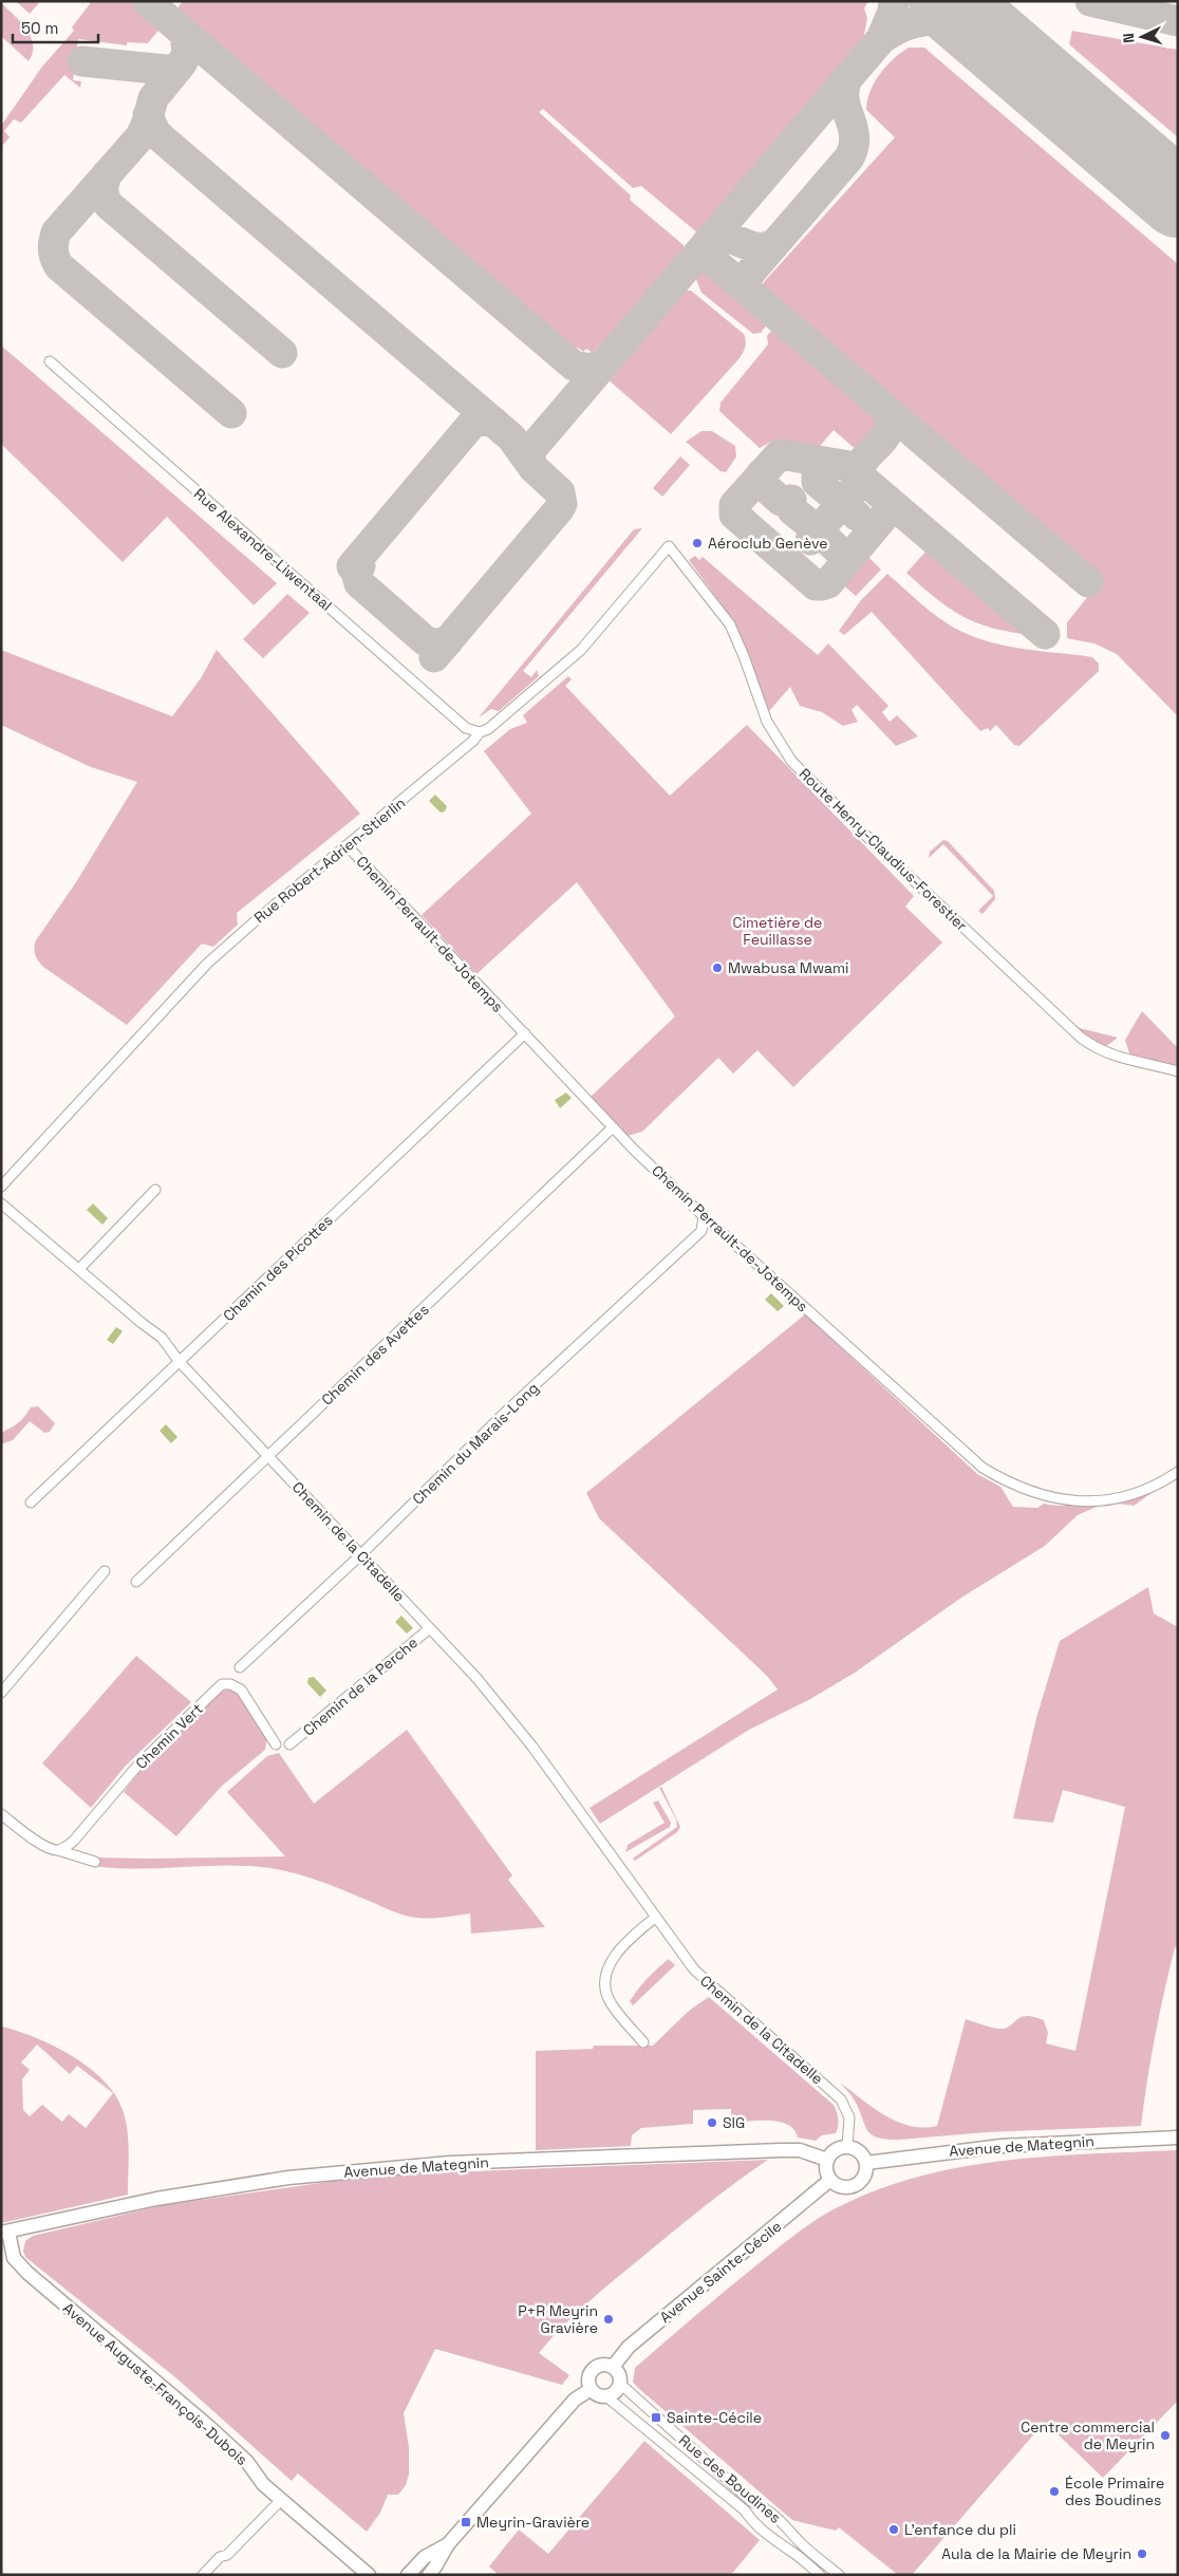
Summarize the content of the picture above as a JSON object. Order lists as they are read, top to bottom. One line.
{"streets":{"main road":["Avenue de Mategnin","Avenue Sainte-Cécile","Avenue Auguste-François-Dubois"],"street":["Rue Alexandre-Liwentaal","Route Henry-Claudius-Forestier","Rue Robert-Adrien-Stierlin","Chemin Perrault-de-Jotemps","Chemin des Picottes","Chemin des Avettes","Chemin du Marais-Long","Chemin de la Citadelle","Chemin de la Perche","Chemin Vert","Rue des Boudines"]},"crossings":[["Rue Alexandre-Liwentaal","Rue Robert-Adrien-Stierlin"],["Route Henry-Claudius-Forestier","Rue Robert-Adrien-Stierlin"],["Rue Robert-Adrien-Stierlin","Chemin Perrault-de-Jotemps"],["Chemin Perrault-de-Jotemps","Chemin des Picottes"],["Chemin Perrault-de-Jotemps","Chemin des Avettes"],["Chemin Perrault-de-Jotemps","Chemin du Marais-Long"],["Chemin des Picottes","Chemin de la Citadelle"],["Chemin des Avettes","Chemin de la Citadelle"],["Chemin du Marais-Long","Chemin de la Citadelle"],["Chemin de la Citadelle","Chemin de la Perche"],["Chemin de la Citadelle","Avenue de Mategnin"],["Chemin de la Citadelle","Avenue Sainte-Cécile"],["Avenue de Mategnin","Avenue Sainte-Cécile"],["Avenue de Mategnin","Avenue Auguste-François-Dubois"],["Avenue Sainte-Cécile","Rue des Boudines"]],"parks":["Cimetière de Feuillasse"],"places":{"other":["Aéroclub Genève","Mwabusa Mwami","SIG","P+R Meyrin Gravière","Centre commercial de Meyrin","École Primaire des Boudines","L'enfance du pli","Aula de la Mairie de Meyrin"],"transit":["Sainte-Cécile","Meyrin-Gravière"]},"scale_bar":"50 m","north":"left"}
